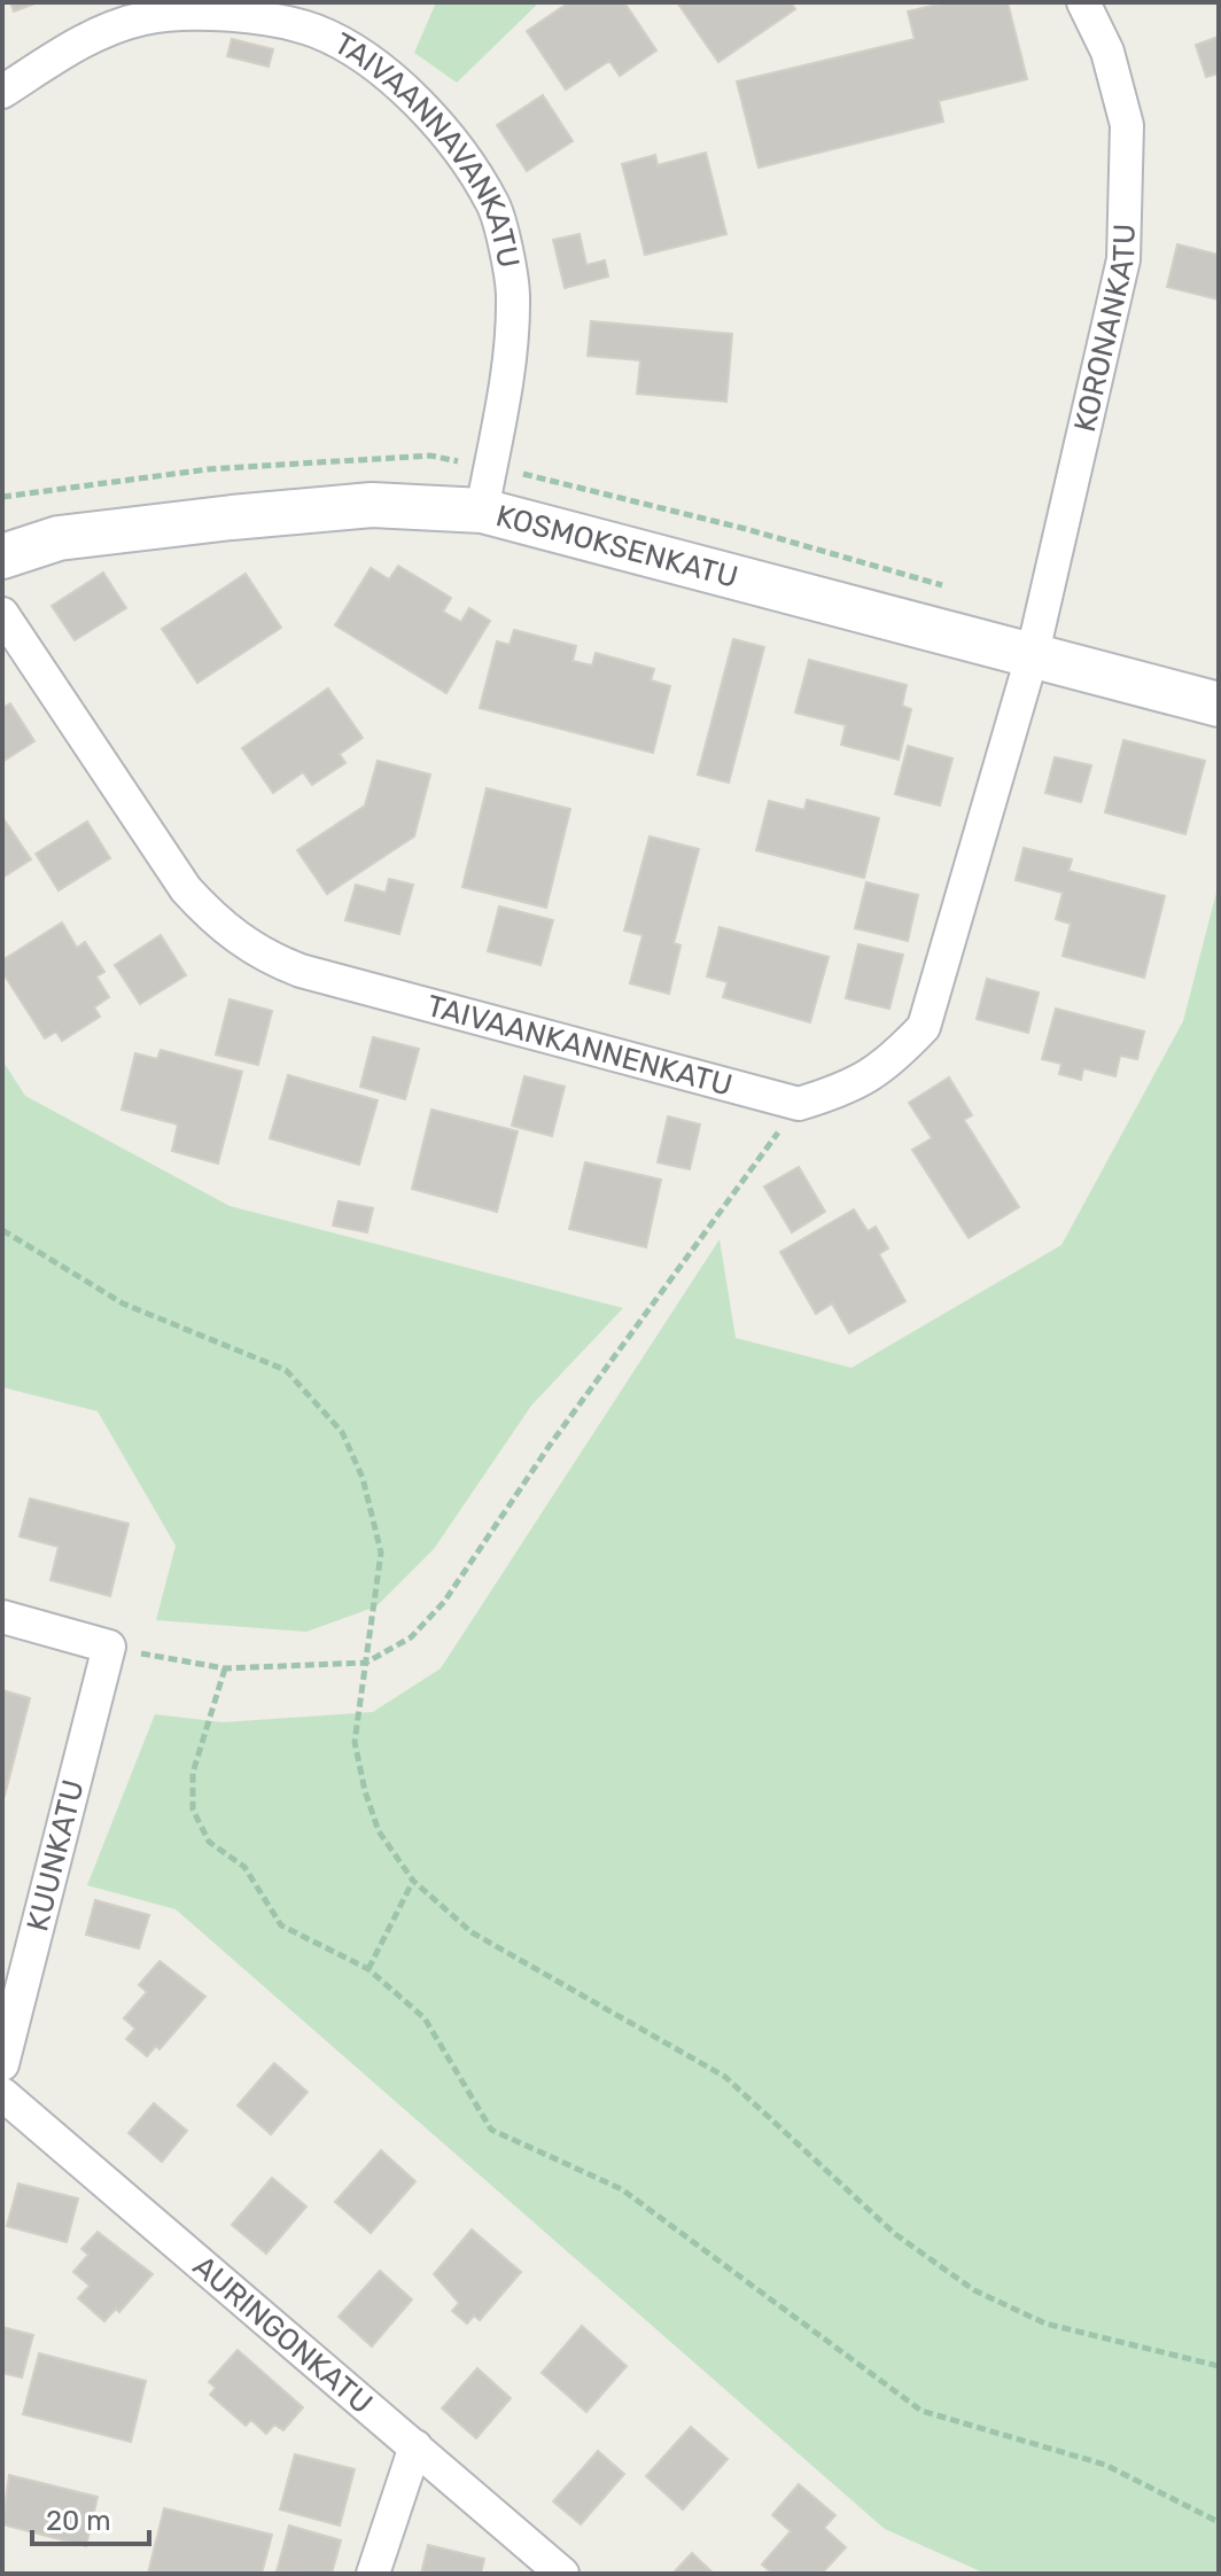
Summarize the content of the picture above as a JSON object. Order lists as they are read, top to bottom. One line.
{"streets":{"street":["TAIVAANNAVANKATU","KORONANKATU","KOSMOKSENKATU","TAIVAANKANNENKATU","KUUNKATU","AURINGONKATU"]},"crossings":[["TAIVAANNAVANKATU","KOSMOKSENKATU"],["KORONANKATU","KOSMOKSENKATU"]],"scale_bar":"20 m"}
